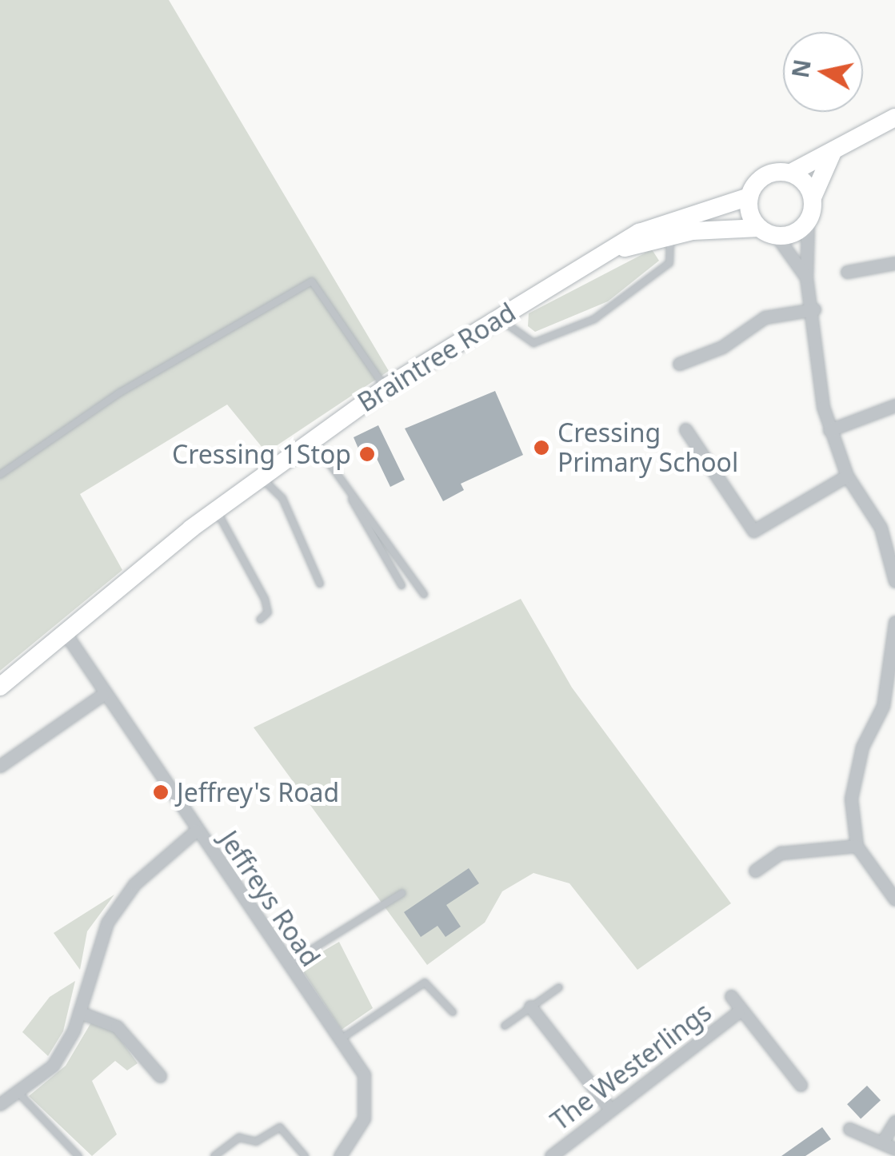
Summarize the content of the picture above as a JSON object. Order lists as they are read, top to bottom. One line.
{"streets":{"main road":["Braintree Road"],"street":["Jeffreys Road","The Westerlings"]},"crossings":[["Braintree Road","Jeffreys Road"]],"places":["Cressing Primary School","Cressing 1Stop","Jeffrey's Road"],"north":"left"}
